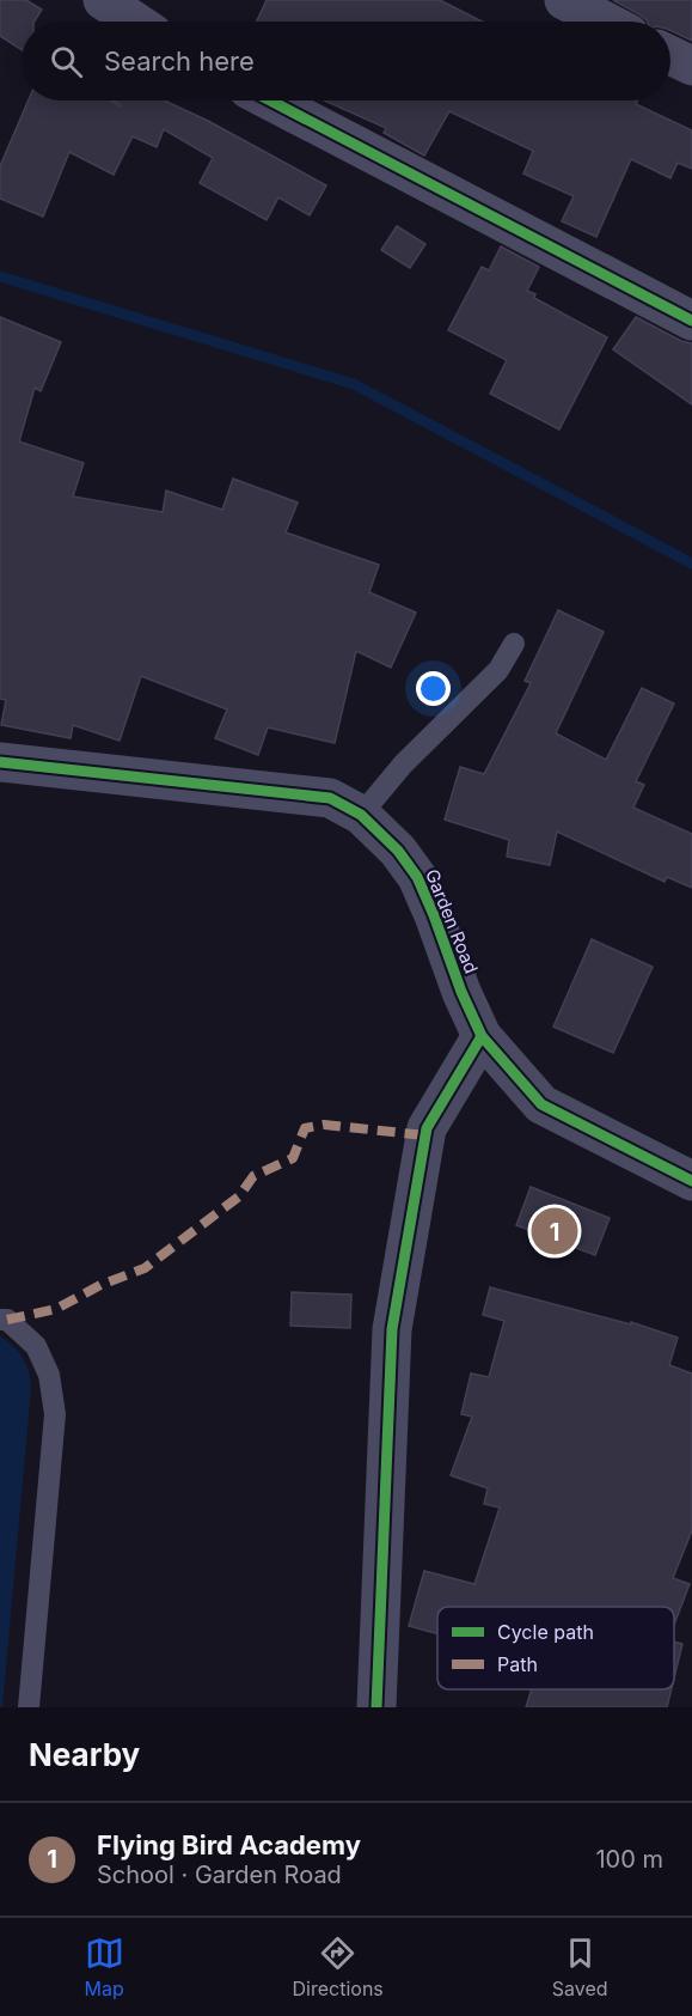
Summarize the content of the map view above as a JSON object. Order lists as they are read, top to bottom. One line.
{"streets":{"street":["Garden Road"]},"legend":["Cycle path","Path"],"page":{"search":"Search here","pins":"1","heading":"Nearby","list":[{"mark":"1","name":"Flying Bird Academy","note":"School · Garden Road","value":"100 m"}],"nav":["Map","Directions","Saved"]}}
